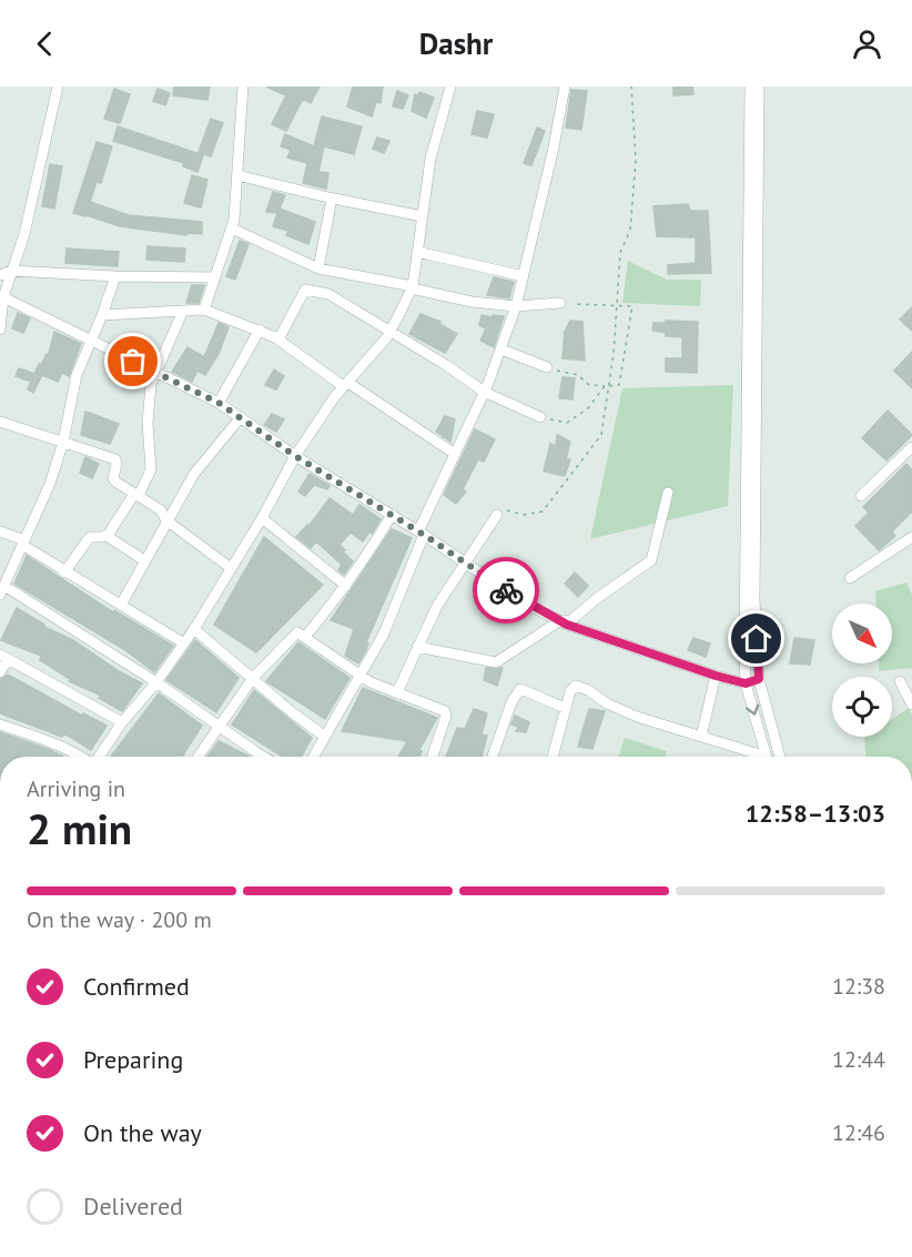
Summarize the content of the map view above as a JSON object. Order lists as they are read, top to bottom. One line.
{"north":"bottom right","page":{"header":"Dashr","heading":["2 min","Arriving in","12:58–13:03"],"bar":"On the way · 200 m","list":[["Confirmed","12:38"],["Preparing","12:44"],["On the way","12:46"],"Delivered"]}}
